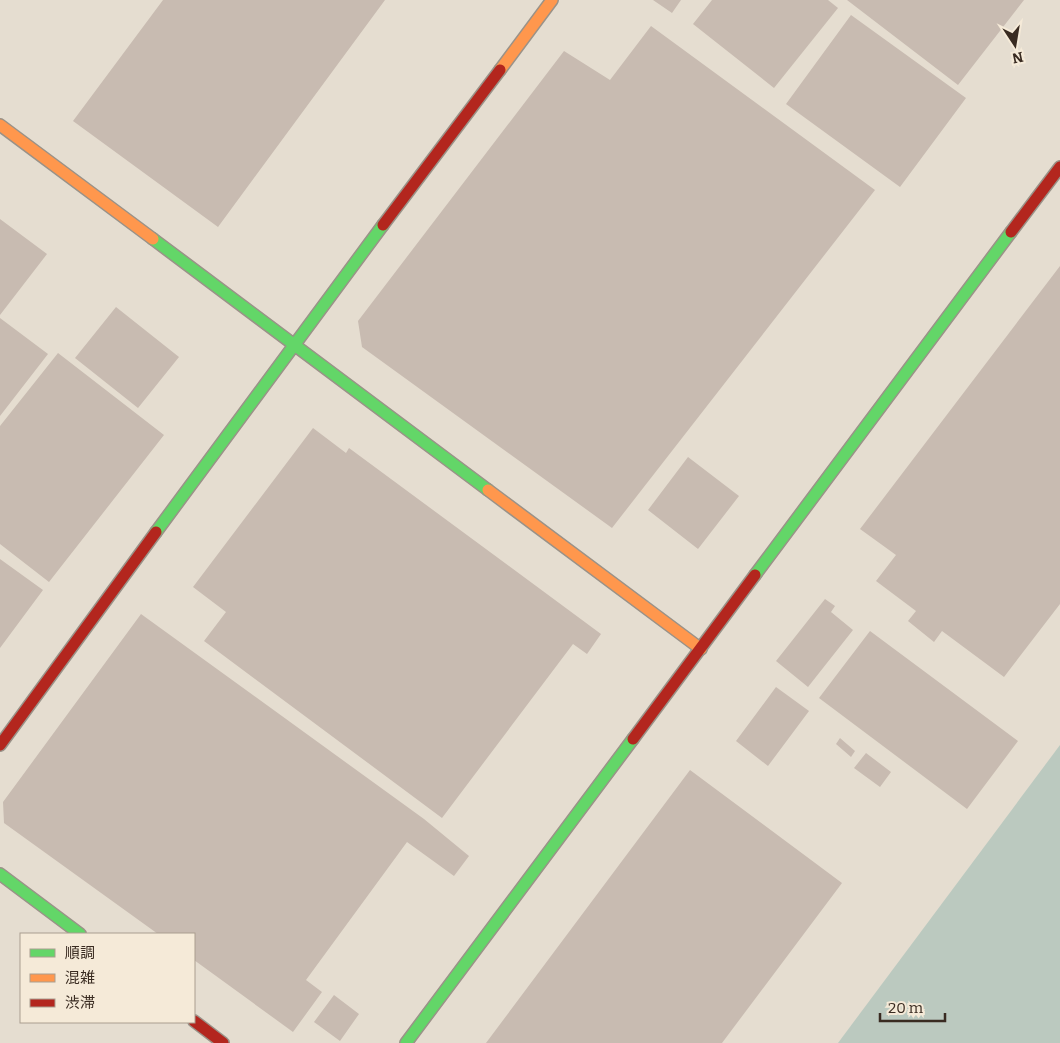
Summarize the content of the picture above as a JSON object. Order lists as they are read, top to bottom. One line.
{"legend":["順調","混雑","渋滞"],"scale_bar":"20 m","north":"bottom"}
